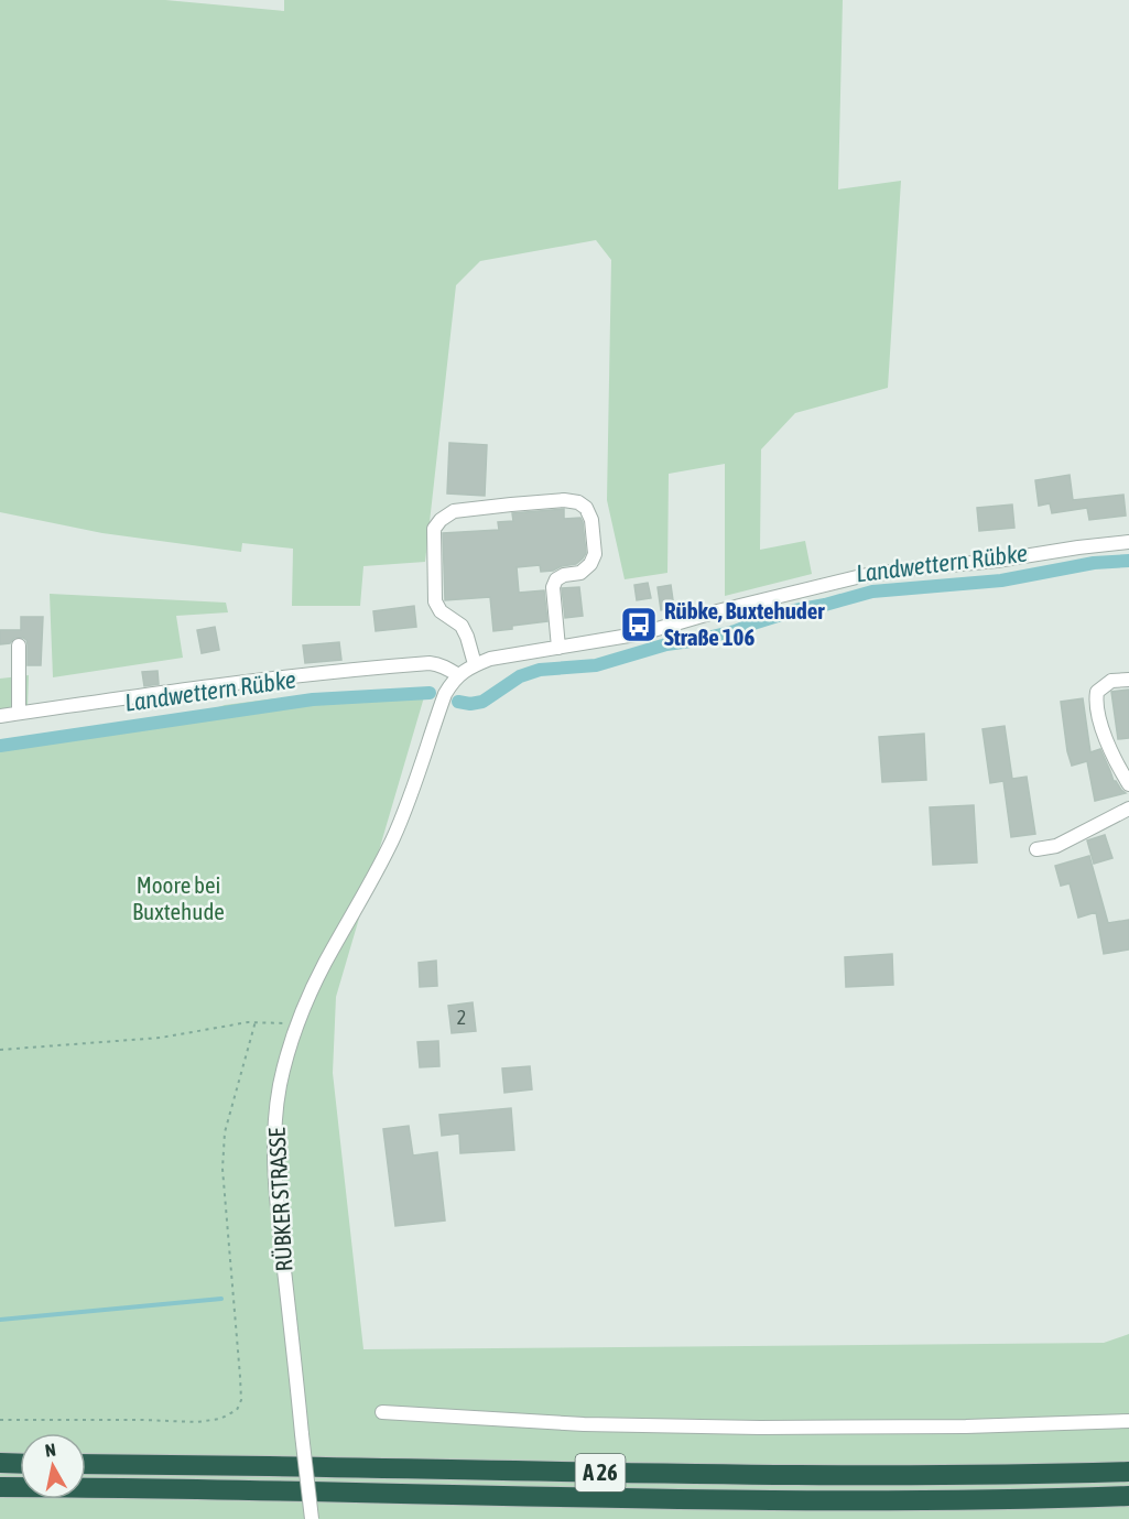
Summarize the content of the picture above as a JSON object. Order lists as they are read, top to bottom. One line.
{"streets":{"highway":["A 26"],"street":["RÜBKER STRASSE"]},"water":["Landwettern Rübke"],"parks":["Moore bei Buxtehude"],"places":{"bus stop":["Rübke, Buxtehuder Straße 106"]},"house_numbers":["2"],"north":"top"}
